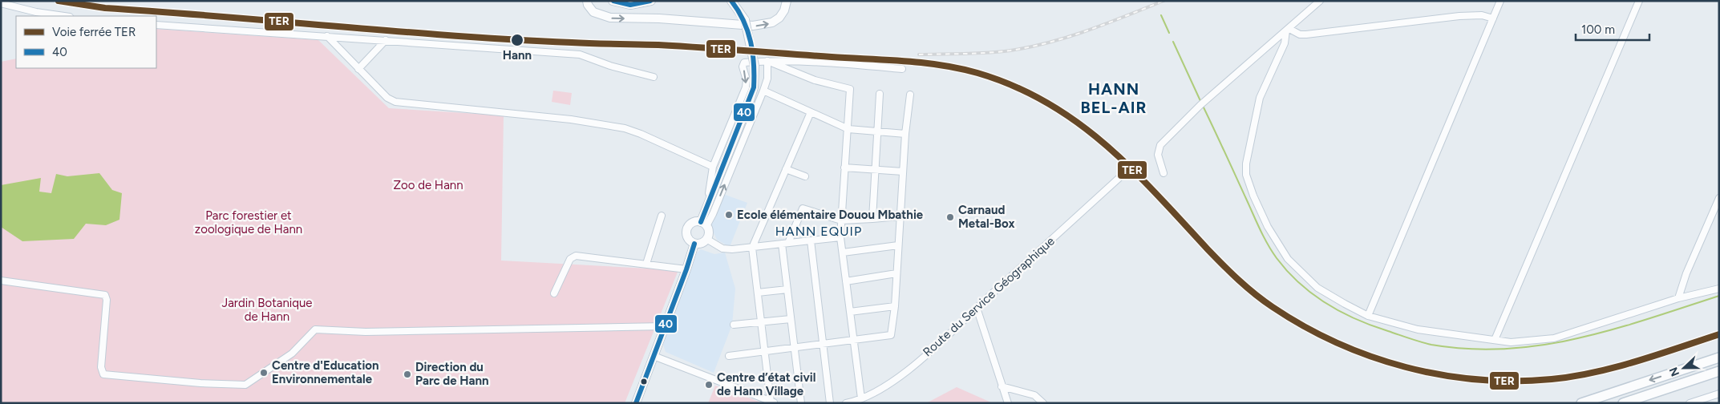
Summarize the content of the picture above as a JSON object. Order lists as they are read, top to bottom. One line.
{"streets":{"street":["Route du Service Géographique"]},"districts":["HANN BEL-AIR","HANN EQUIP"],"parks":["Zoo de Hann","Parc forestier et zoologique de Hann","Jardin Botanique de Hann"],"places":["Hann","Ecole élémentaire Douou Mbathie","Carnaud Metal-Box","Centre d'Education Environnementale","Direction du Parc de Hann","Centre d’état civil de Hann Village"],"lines":["rail line TER","transit line 40"],"legend":["Voie ferrée TER","40"],"scale_bar":"100 m","north":"left"}
